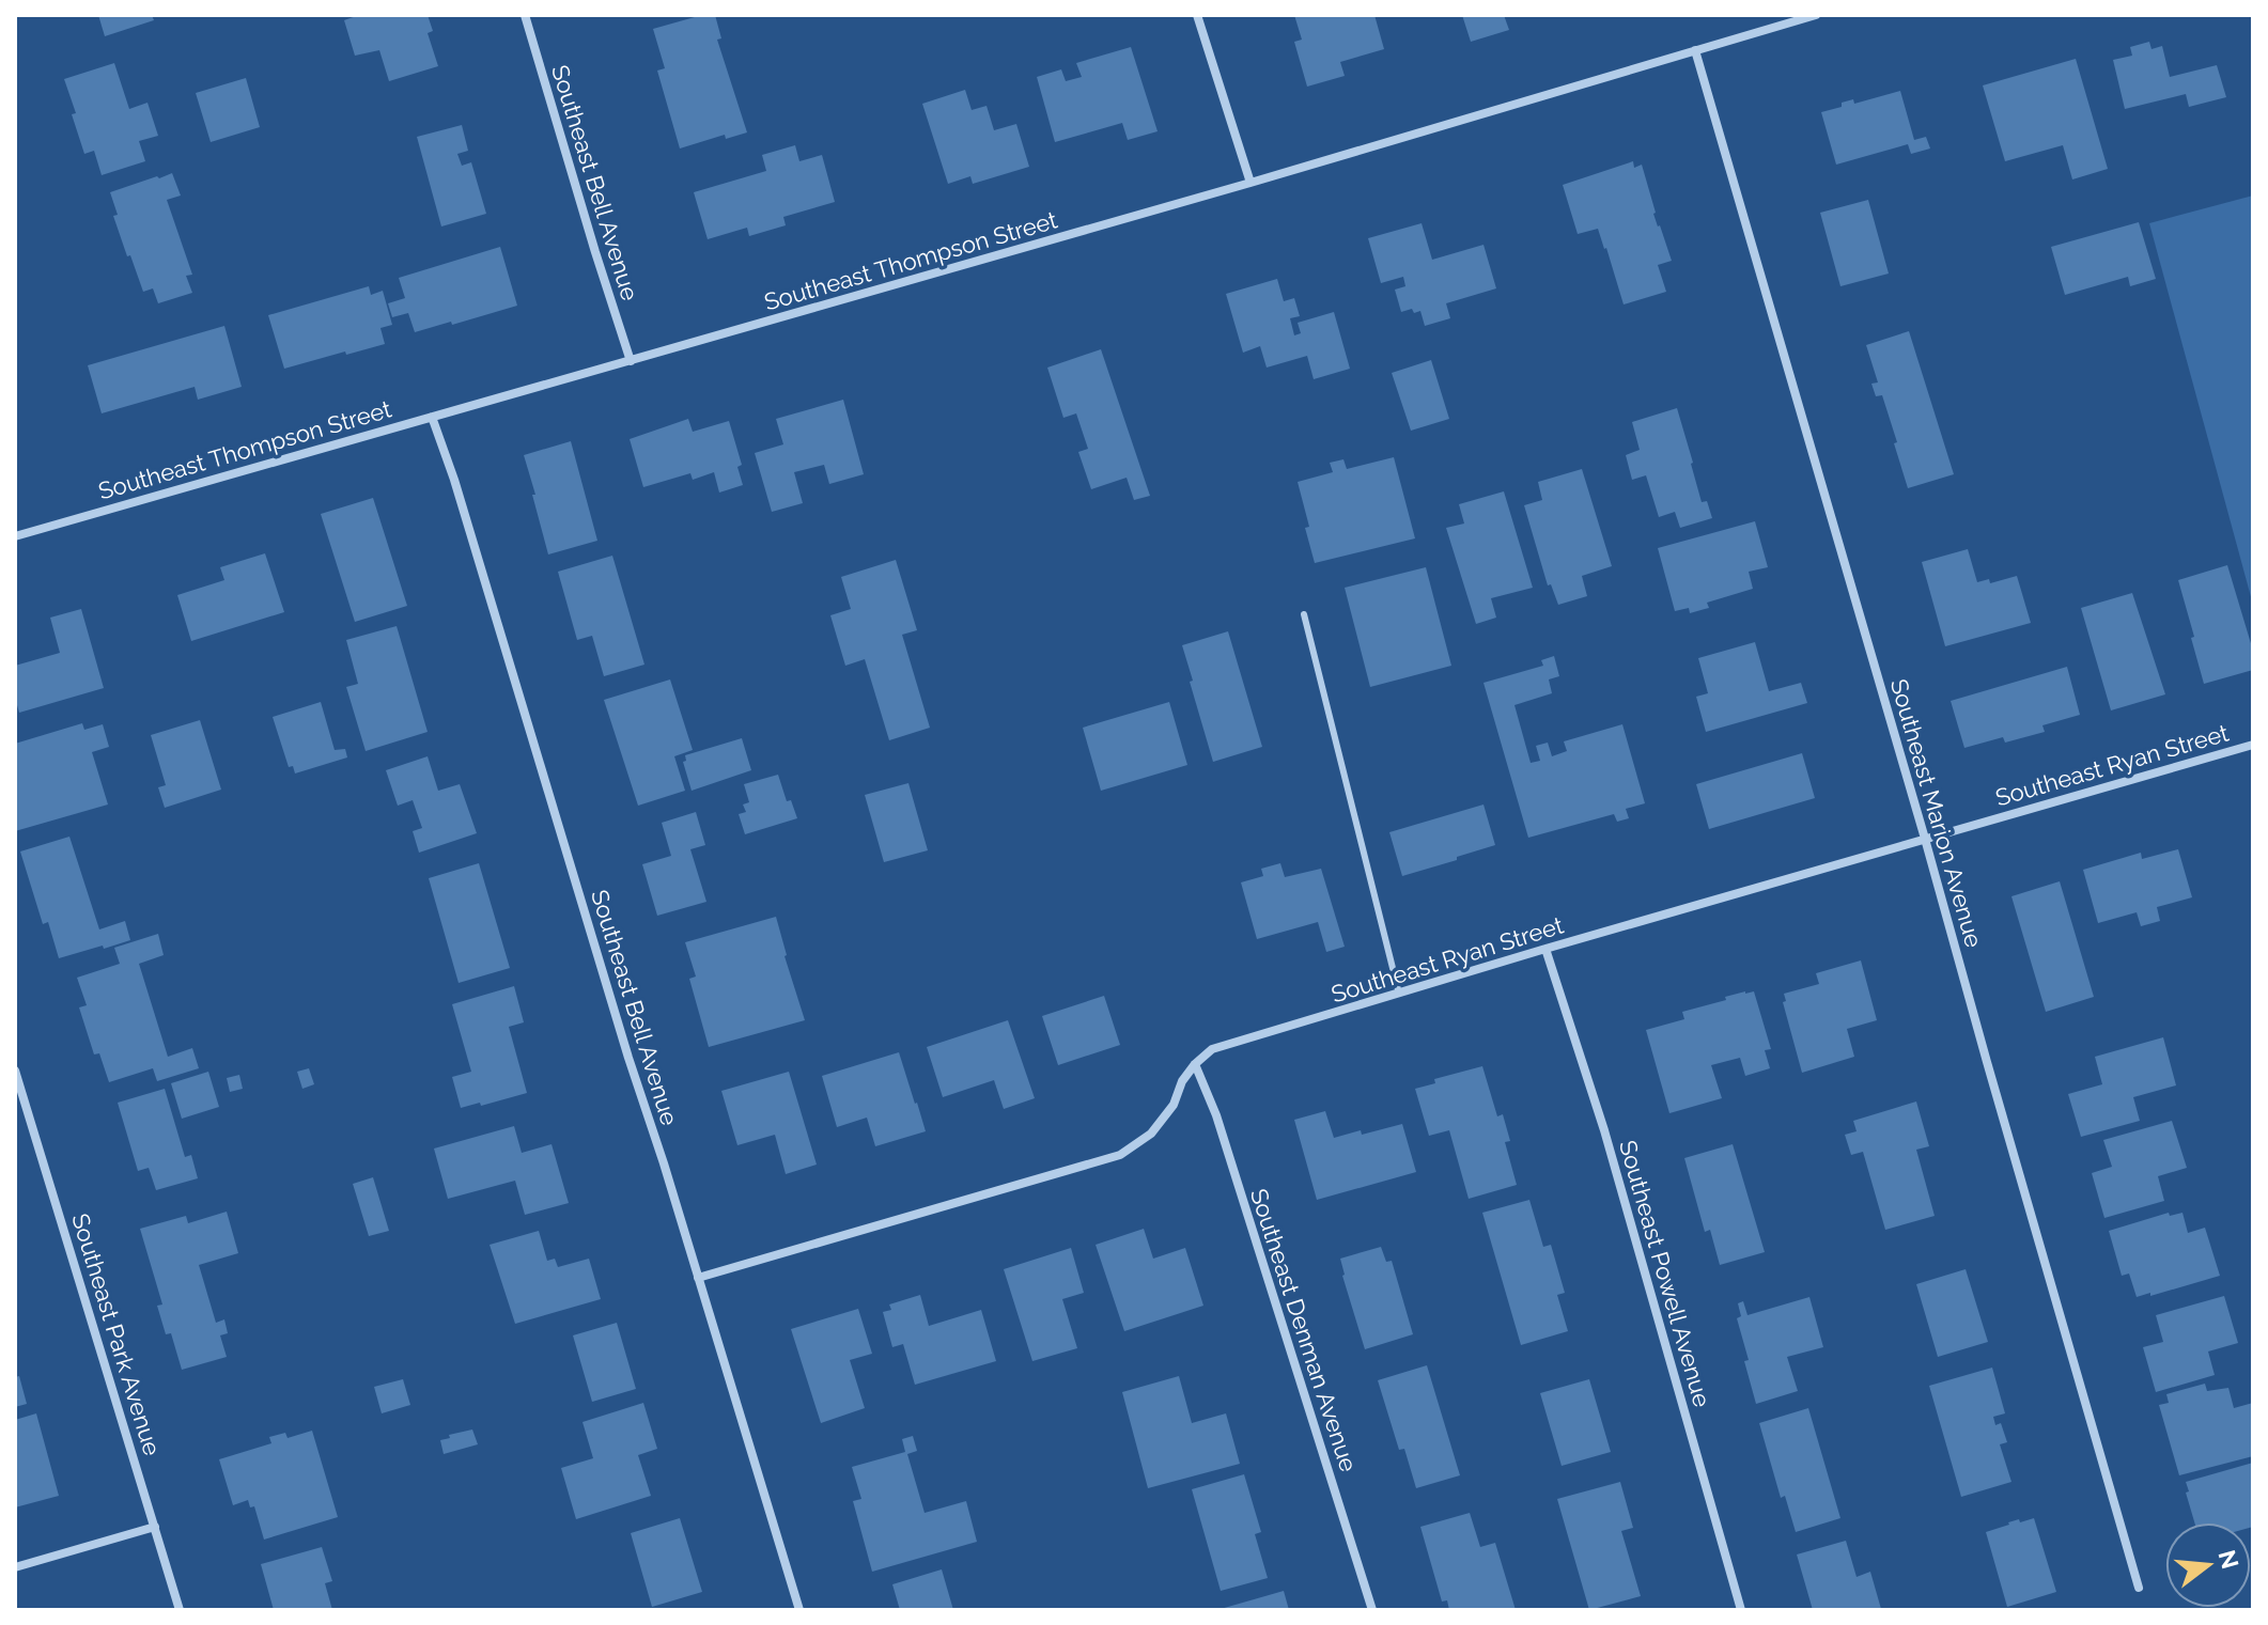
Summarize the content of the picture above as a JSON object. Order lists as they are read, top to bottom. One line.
{"streets":{"street":["Southeast Bell Avenue","Southeast Thompson Street","Southeast Ryan Street","Southeast Marion Avenue","Southeast Powell Avenue","Southeast Denman Avenue","Southeast Park Avenue"]},"crossings":[["Southeast Bell Avenue","Southeast Thompson Street"],["Southeast Thompson Street","Southeast Marion Avenue"],["Southeast Ryan Street","Southeast Marion Avenue"],["Southeast Ryan Street","Southeast Powell Avenue"],["Southeast Ryan Street","Southeast Denman Avenue"]],"north":"right"}
